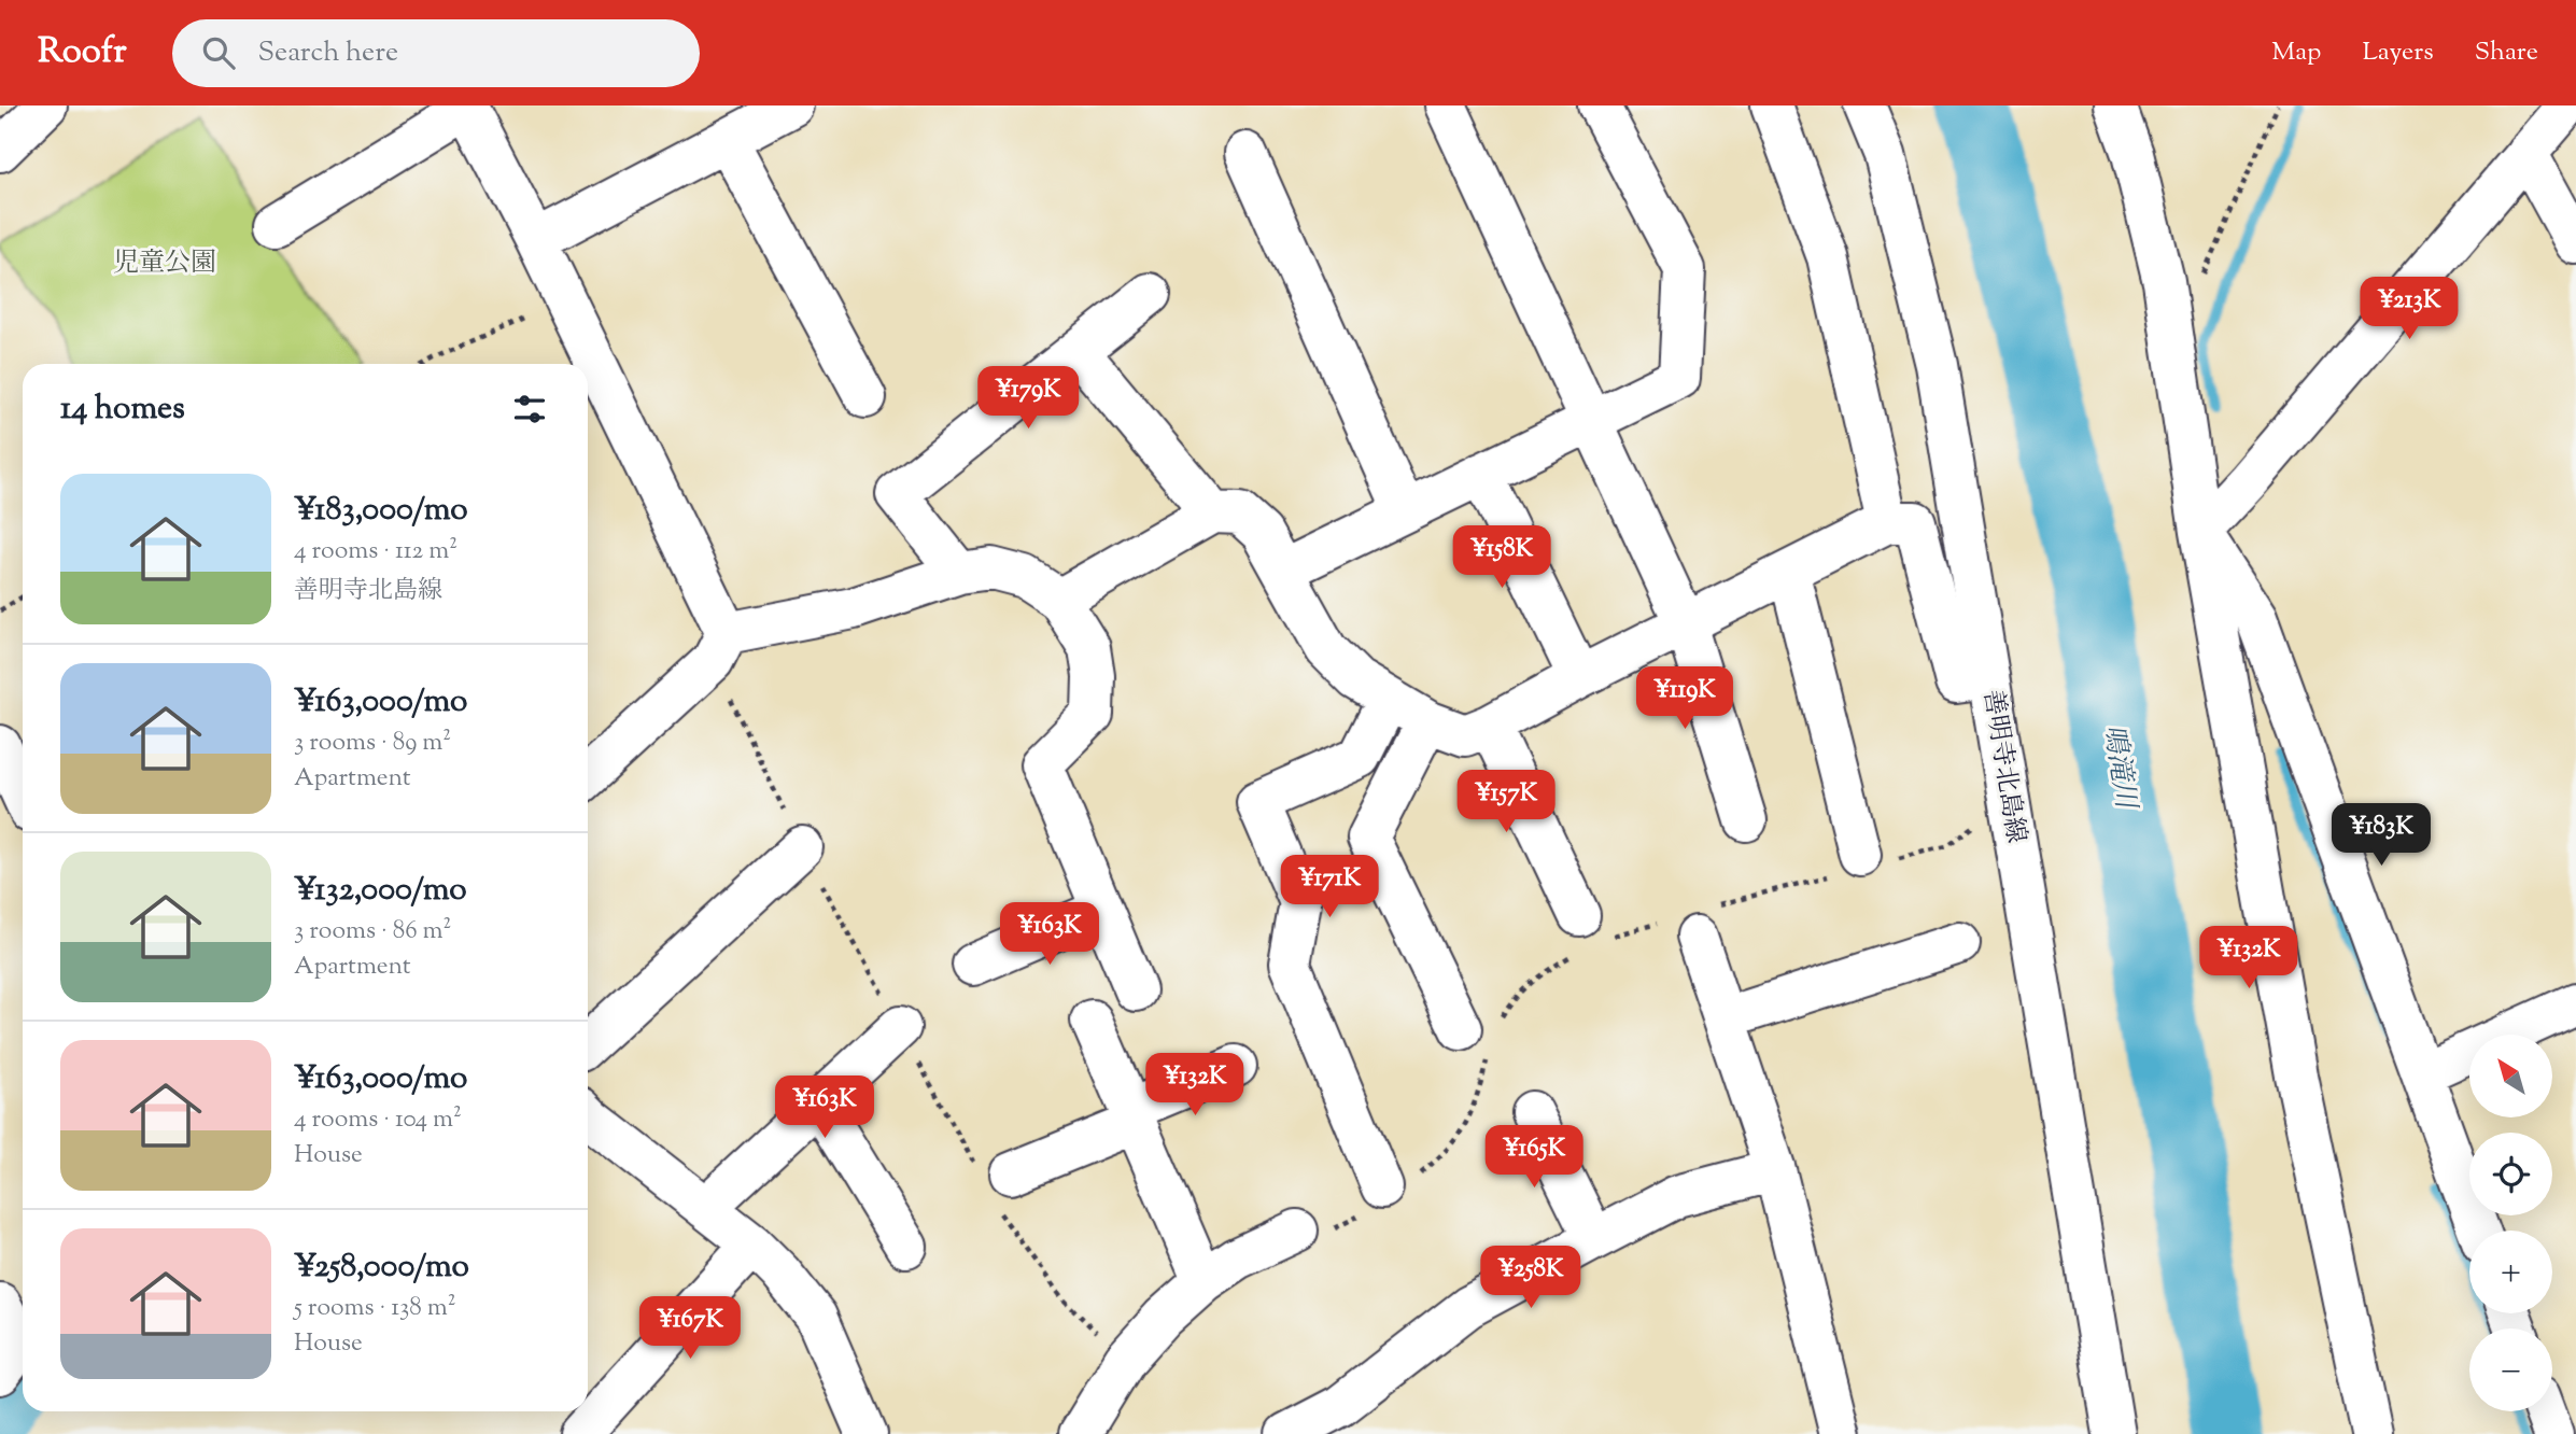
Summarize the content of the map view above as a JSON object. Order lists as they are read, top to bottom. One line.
{"streets":{"street":["善明寺北島線"]},"water":["鳴滝川"],"parks":["児童公園"],"north":"top left","page":{"header":"Roofr","search":"Search here","nav":["Map","Layers","Share"],"price":["¥213K","¥179K","¥158K","¥119K","¥157K","¥183K","¥171K","¥163K","¥132K","¥132K","¥163K","¥165K","¥258K","¥167K"],"heading":"14 homes","list":[{"name":"¥183,000/mo","note":"4 rooms · 112 m² · 善明寺北島線"},{"name":"¥163,000/mo","note":"3 rooms · 89 m² · Apartment"},{"name":"¥132,000/mo","note":"3 rooms · 86 m² · Apartment"},{"name":"¥163,000/mo","note":"4 rooms · 104 m² · House"},{"name":"¥258,000/mo","note":"5 rooms · 138 m² · House"}],"map_buttons":["+","−"]}}
